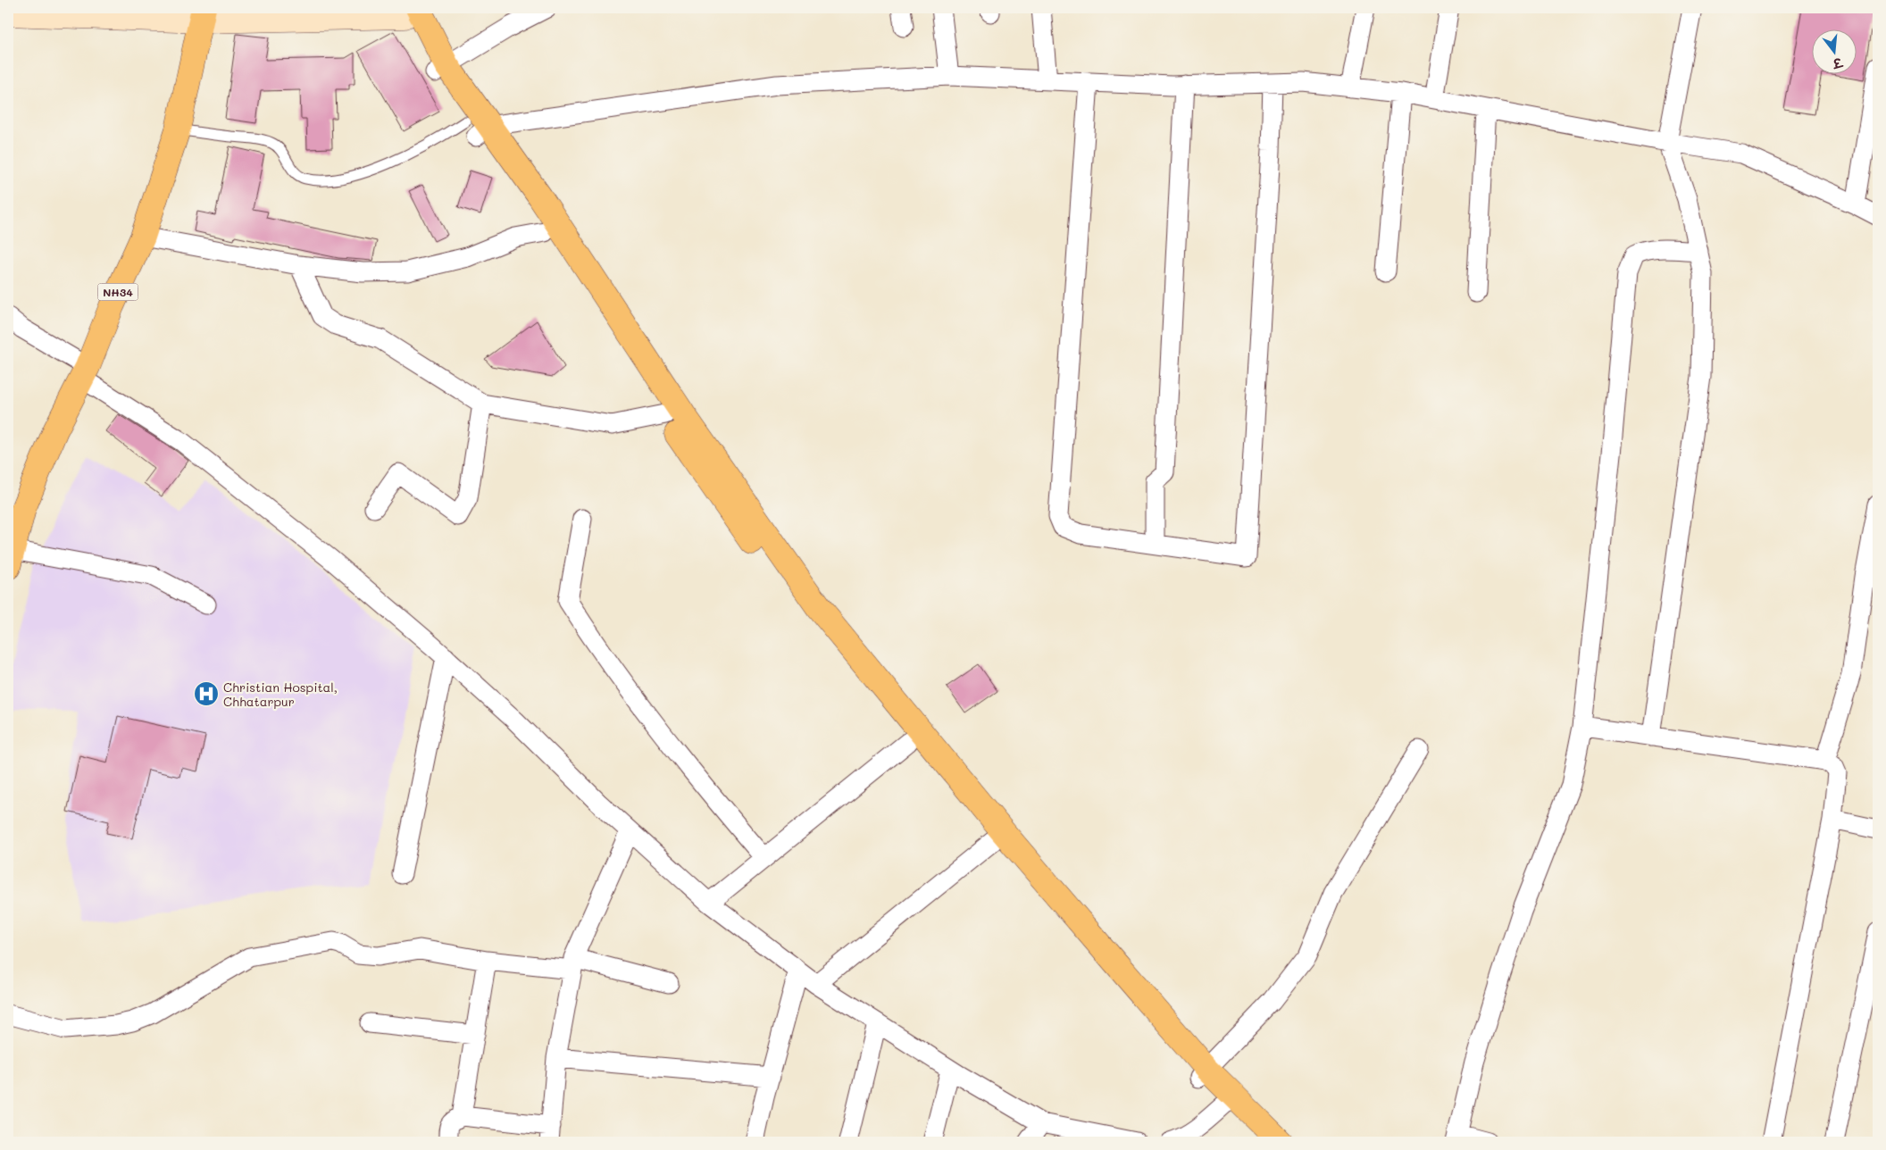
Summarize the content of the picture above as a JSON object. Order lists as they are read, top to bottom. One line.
{"streets":{"main road":["NH34"]},"places":{"hospital":["Christian Hospital, Chhatarpur"]},"north":"bottom"}
